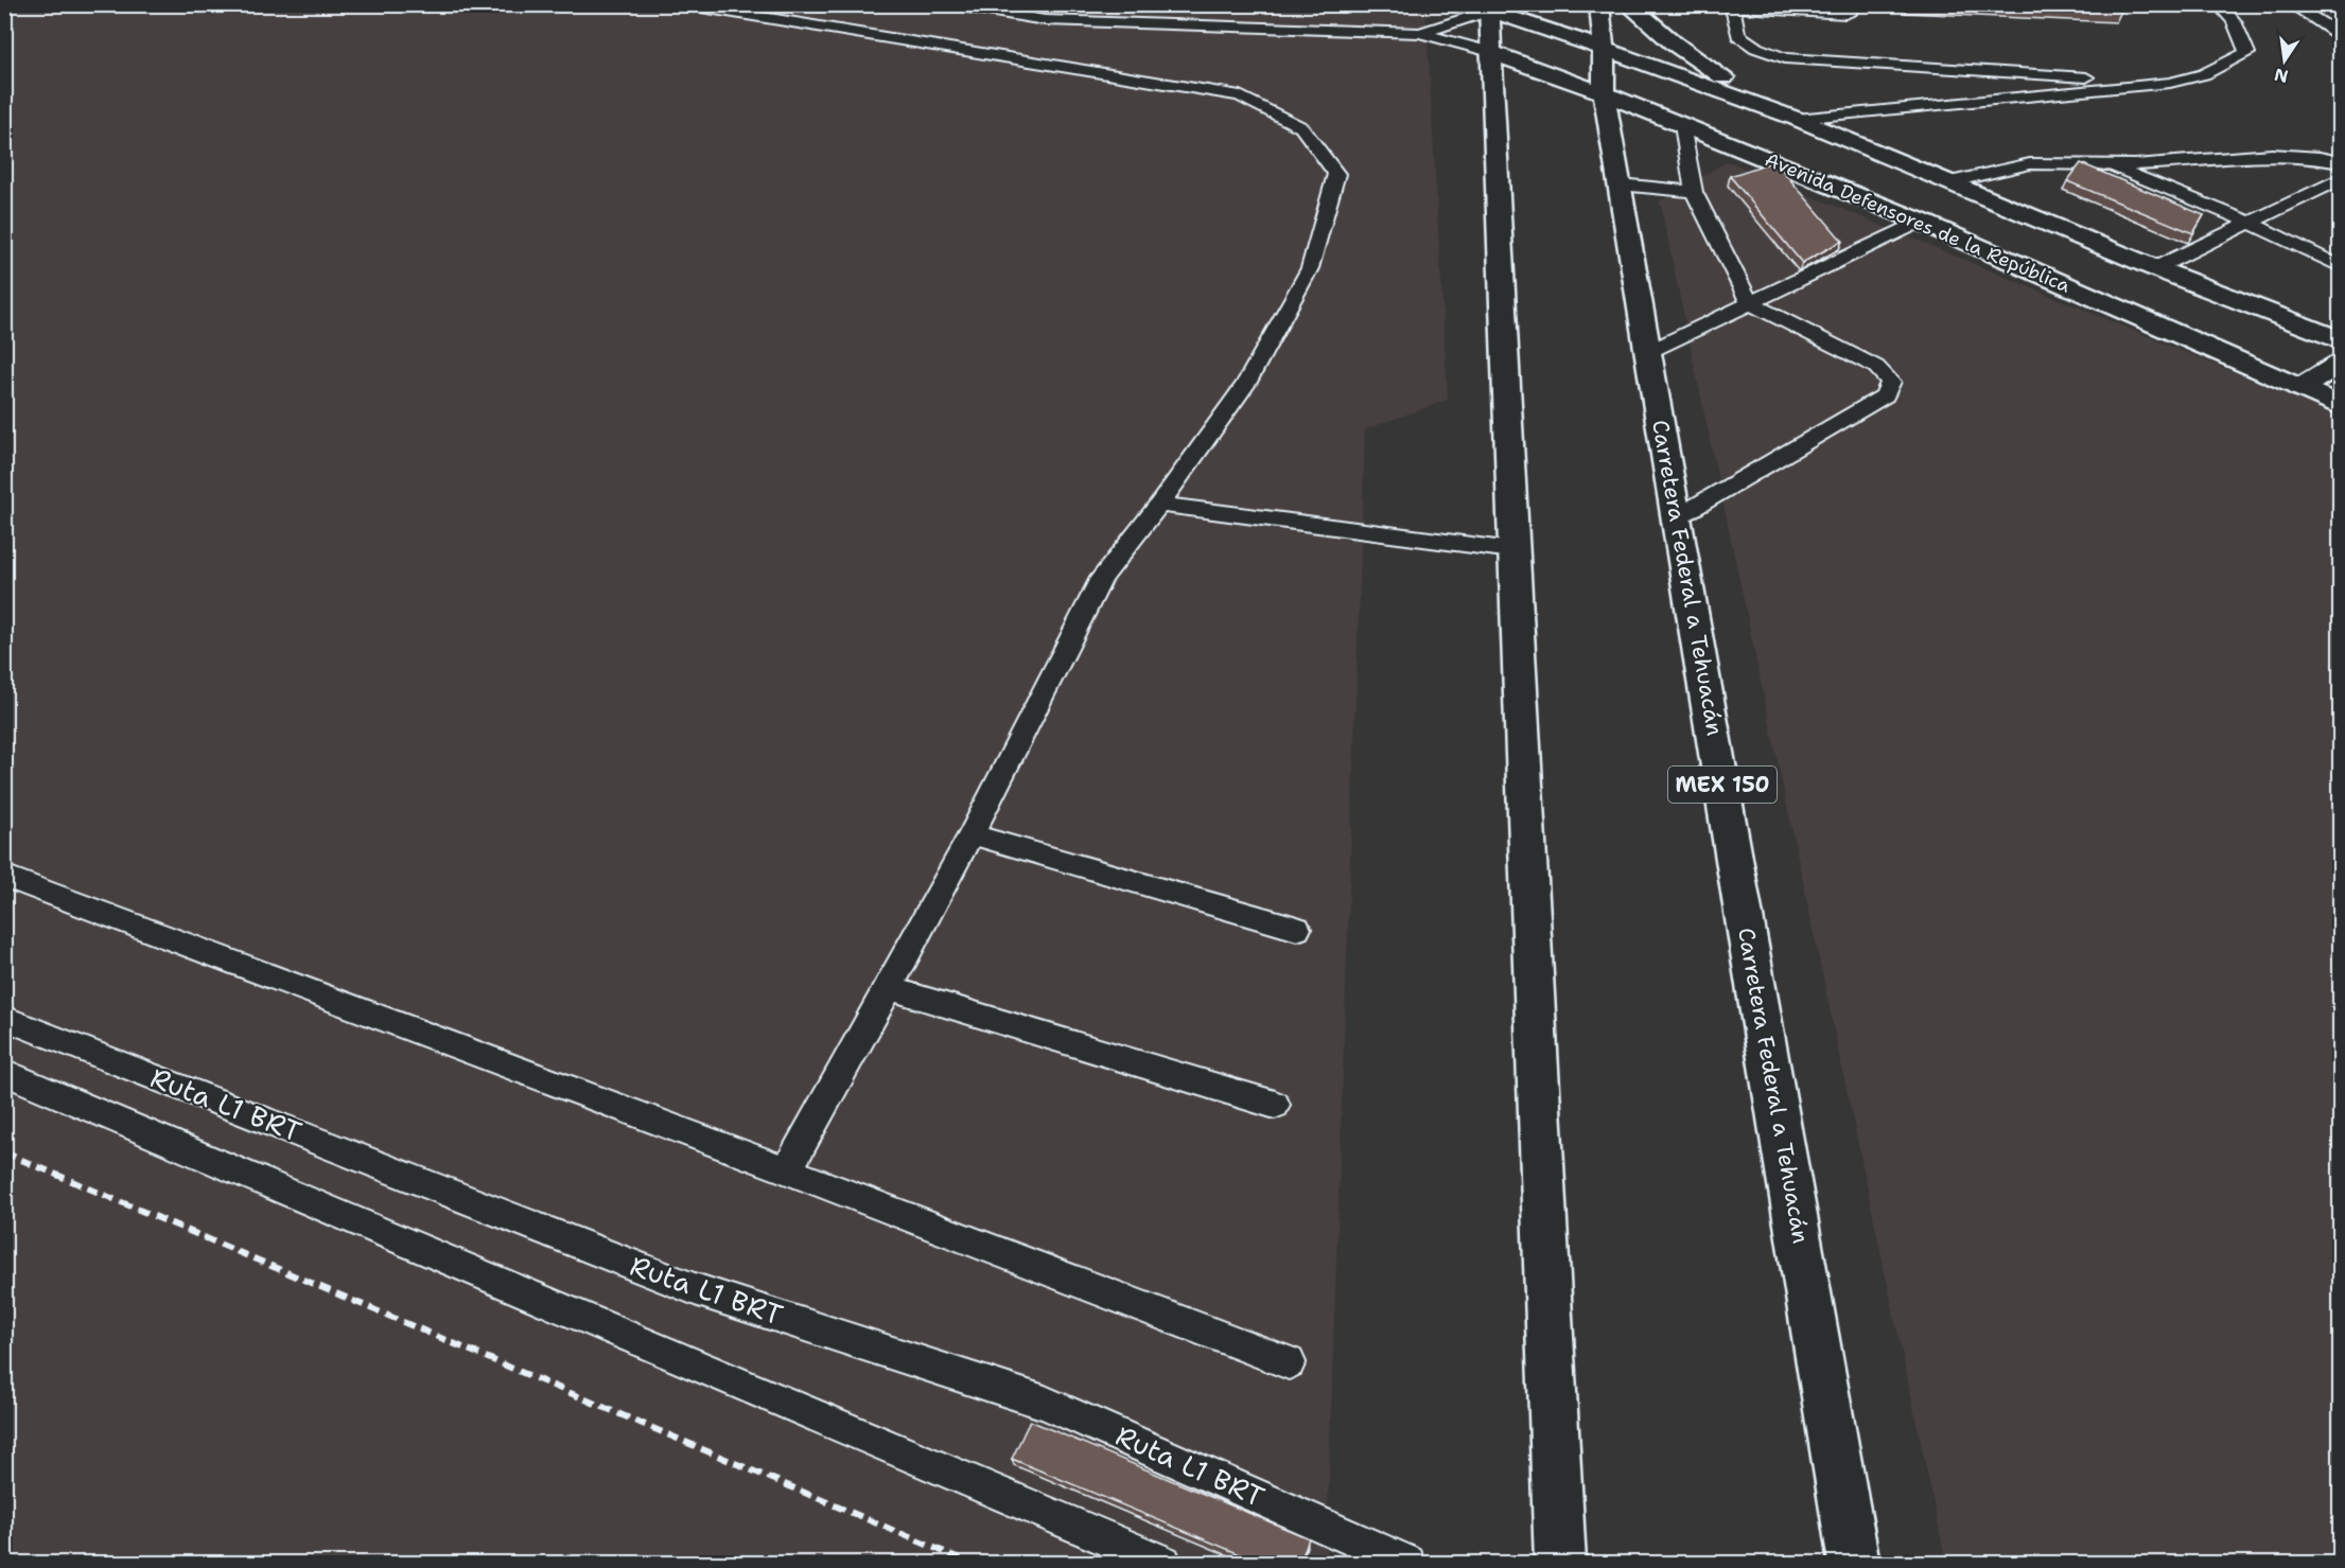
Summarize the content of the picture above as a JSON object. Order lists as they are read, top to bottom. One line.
{"streets":{"main road":["Avenida Defensores de la República","Carretera Federal a Tehuacán","MEX 150"],"lane":["Ruta L1 BRT"]},"crossings":[["Avenida Defensores de la República","Carretera Federal a Tehuacán"]],"north":"bottom"}
